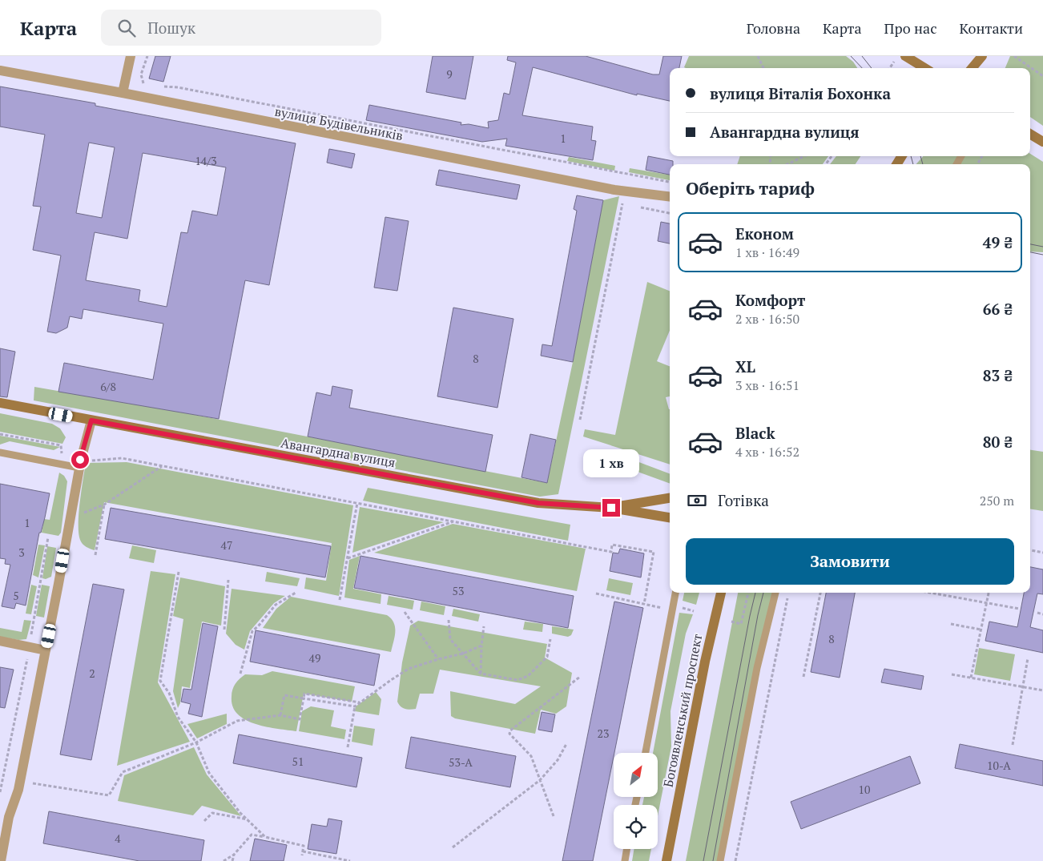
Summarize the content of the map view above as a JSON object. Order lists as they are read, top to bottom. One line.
{"streets":{"street":["вулиця Будівельників","Авангардна вулиця","Богоявленський проспект"]},"house_numbers":["9","1","14/3","8","6/8","1","47","3","53","5","8","49","2","23","51","53-А","10-А","10","4"],"north":"top right","page":{"header":"Карта","search":"Пошук","nav":["Головна","Карта","Про нас","Контакти"],"banner":["вулиця Віталія Бохонка","Авангардна вулиця"],"heading":"Оберіть тариф","list":[{"name":"Економ","note":"1 хв · 16:49","value":"49 ₴"},{"name":"Комфорт","note":"2 хв · 16:50","value":"66 ₴"},{"name":"XL","note":"3 хв · 16:51","value":"83 ₴"},{"name":"Black","note":"4 хв · 16:52","value":"80 ₴"}],"bubble":"1 хв","pay":["Готівка","250 m"],"buttons":"Замовити"}}
